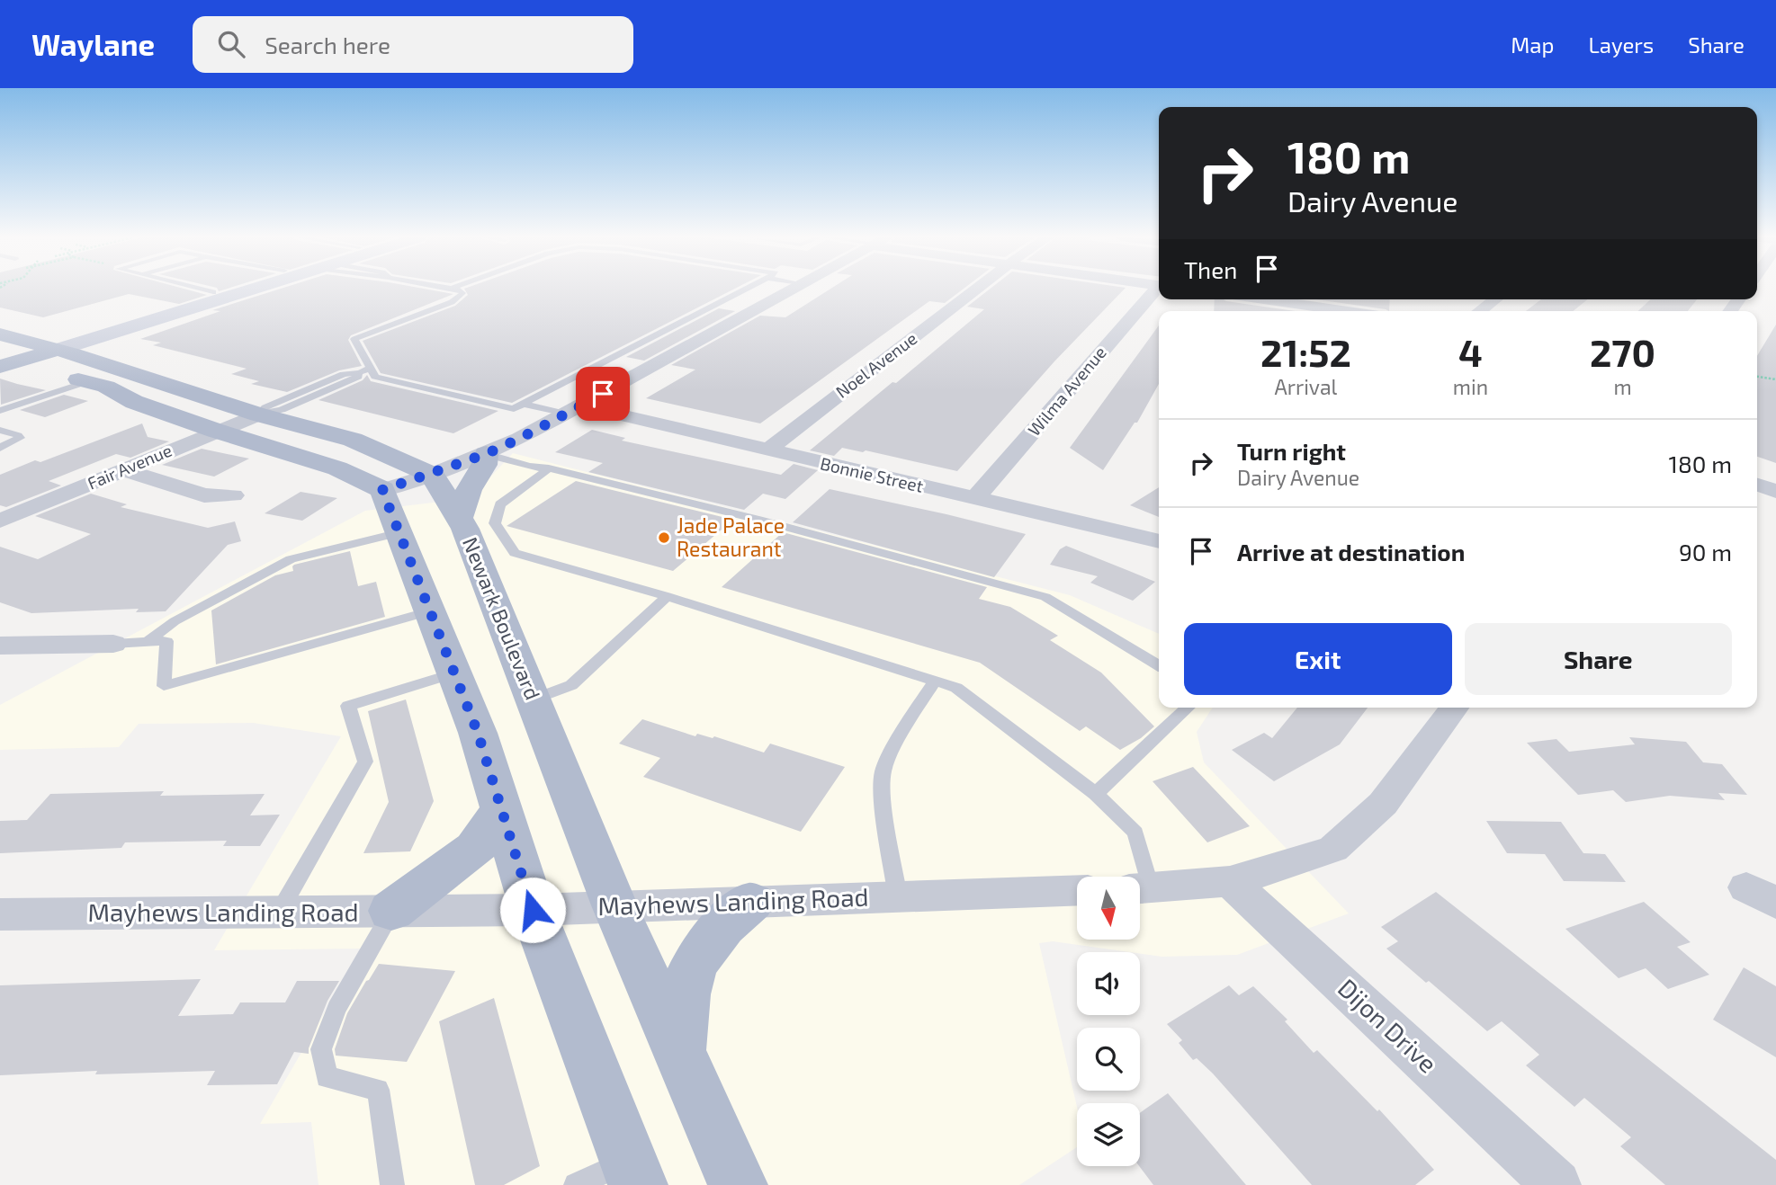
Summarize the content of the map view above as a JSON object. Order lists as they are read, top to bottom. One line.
{"streets":{"main road":["Newark Boulevard"],"street":["Noel Avenue","Wilma Avenue","Fair Avenue","Bonnie Street","Mayhews Landing Road","Dijon Drive"]},"crossings":[["Noel Avenue","Bonnie Street"],["Wilma Avenue","Bonnie Street"],["Newark Boulevard","Mayhews Landing Road"]],"places":["Jade Palace Restaurant"],"north":"bottom","page":{"header":"Waylane","search":"Search here","nav":["Map","Layers","Share"],"turn":["180 m","Dairy Avenue"],"then":"Then","eta":["21:52","Arrival","4","min","270","m"],"list":[{"name":"Turn right","note":"Dairy Avenue","value":"180 m"},{"name":"Arrive at destination","value":"90 m"}],"buttons":["Exit","Share"]}}
